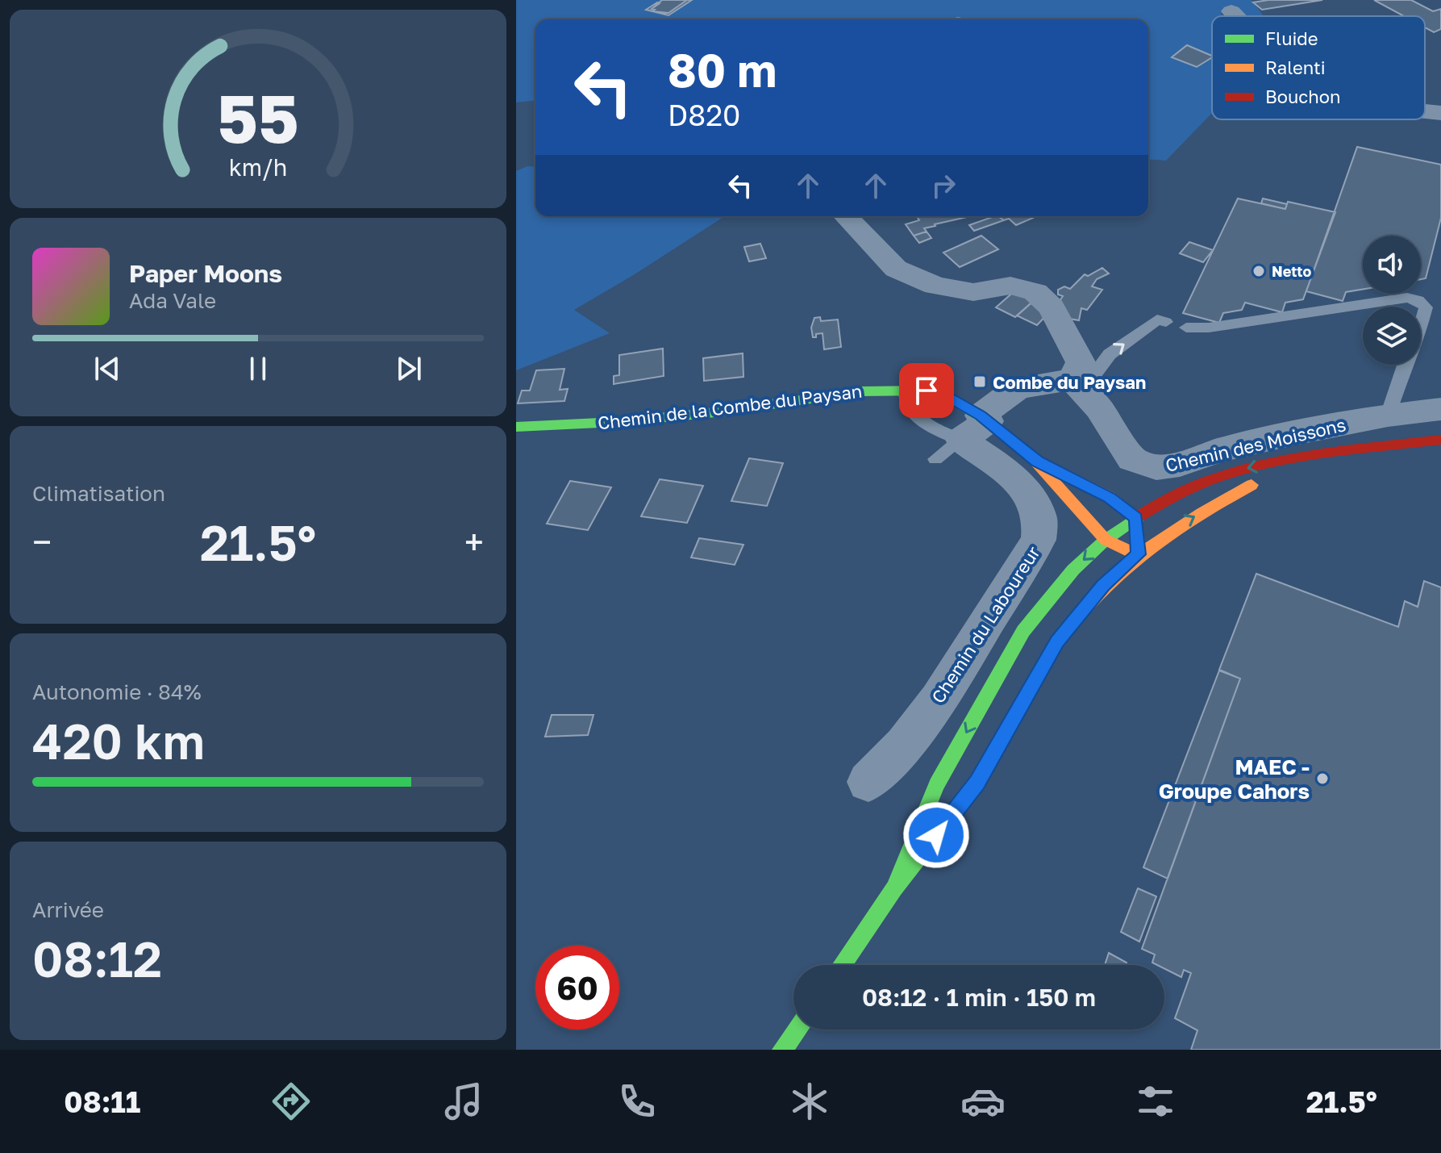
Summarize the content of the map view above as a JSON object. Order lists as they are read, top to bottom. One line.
{"streets":{"main road":["Chemin de la Combe du Paysan"],"street":["Chemin des Moissons","Chemin du Laboureur"]},"crossings":[["Chemin de la Combe du Paysan","Chemin du Laboureur"]],"places":{"other":["Netto","MAEC - Groupe Cahors"],"transit":["Combe du Paysan"]},"legend":["Fluide","Ralenti","Bouchon"],"page":{"turn":["80 m","D820"],"song":["Paper Moons","Ada Vale"],"tile":["Climatisation",["Autonomie · 84%","420 km"],["Arrivée","08:12"]],"heat":["−","21.5°","+"],"limit":"60","trip":"08:12 · 1 min · 150 m","tabs":["08:11","21.5°"],"gauge":["55","km/h"]}}
